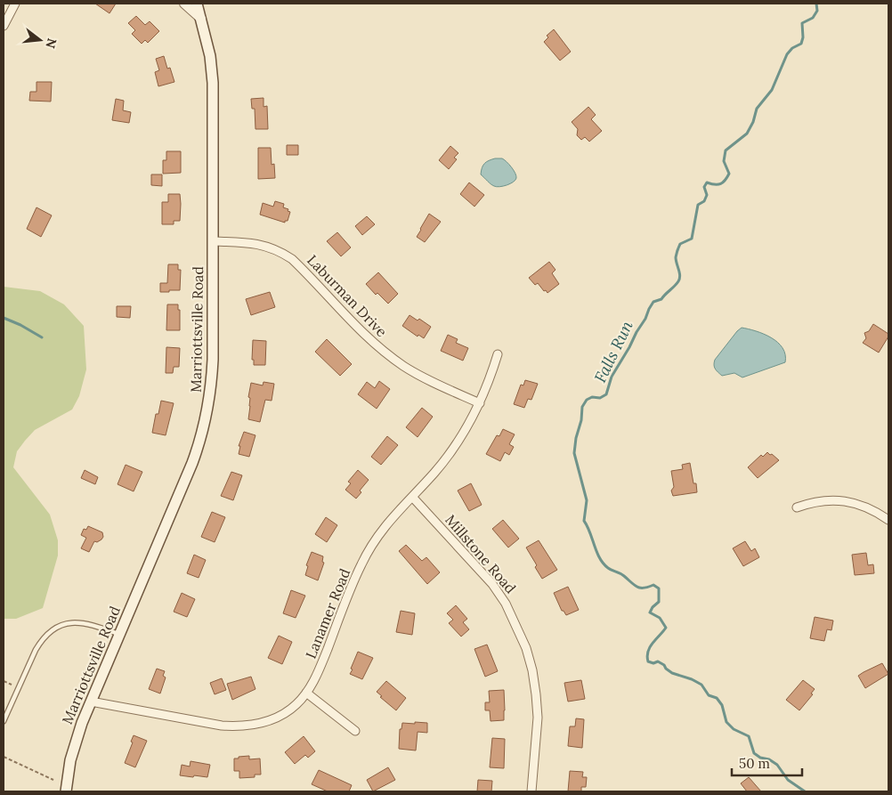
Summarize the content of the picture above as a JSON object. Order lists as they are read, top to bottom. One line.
{"streets":{"main road":["Marriottsville Road"],"street":["Laburman Drive","Millstone Road","Lanamer Road"]},"crossings":[["Laburman Drive","Marriottsville Road"],["Laburman Drive","Lanamer Road"],["Marriottsville Road","Lanamer Road"],["Millstone Road","Lanamer Road"]],"water":["Falls Run"],"scale_bar":"50 m","north":"right"}
